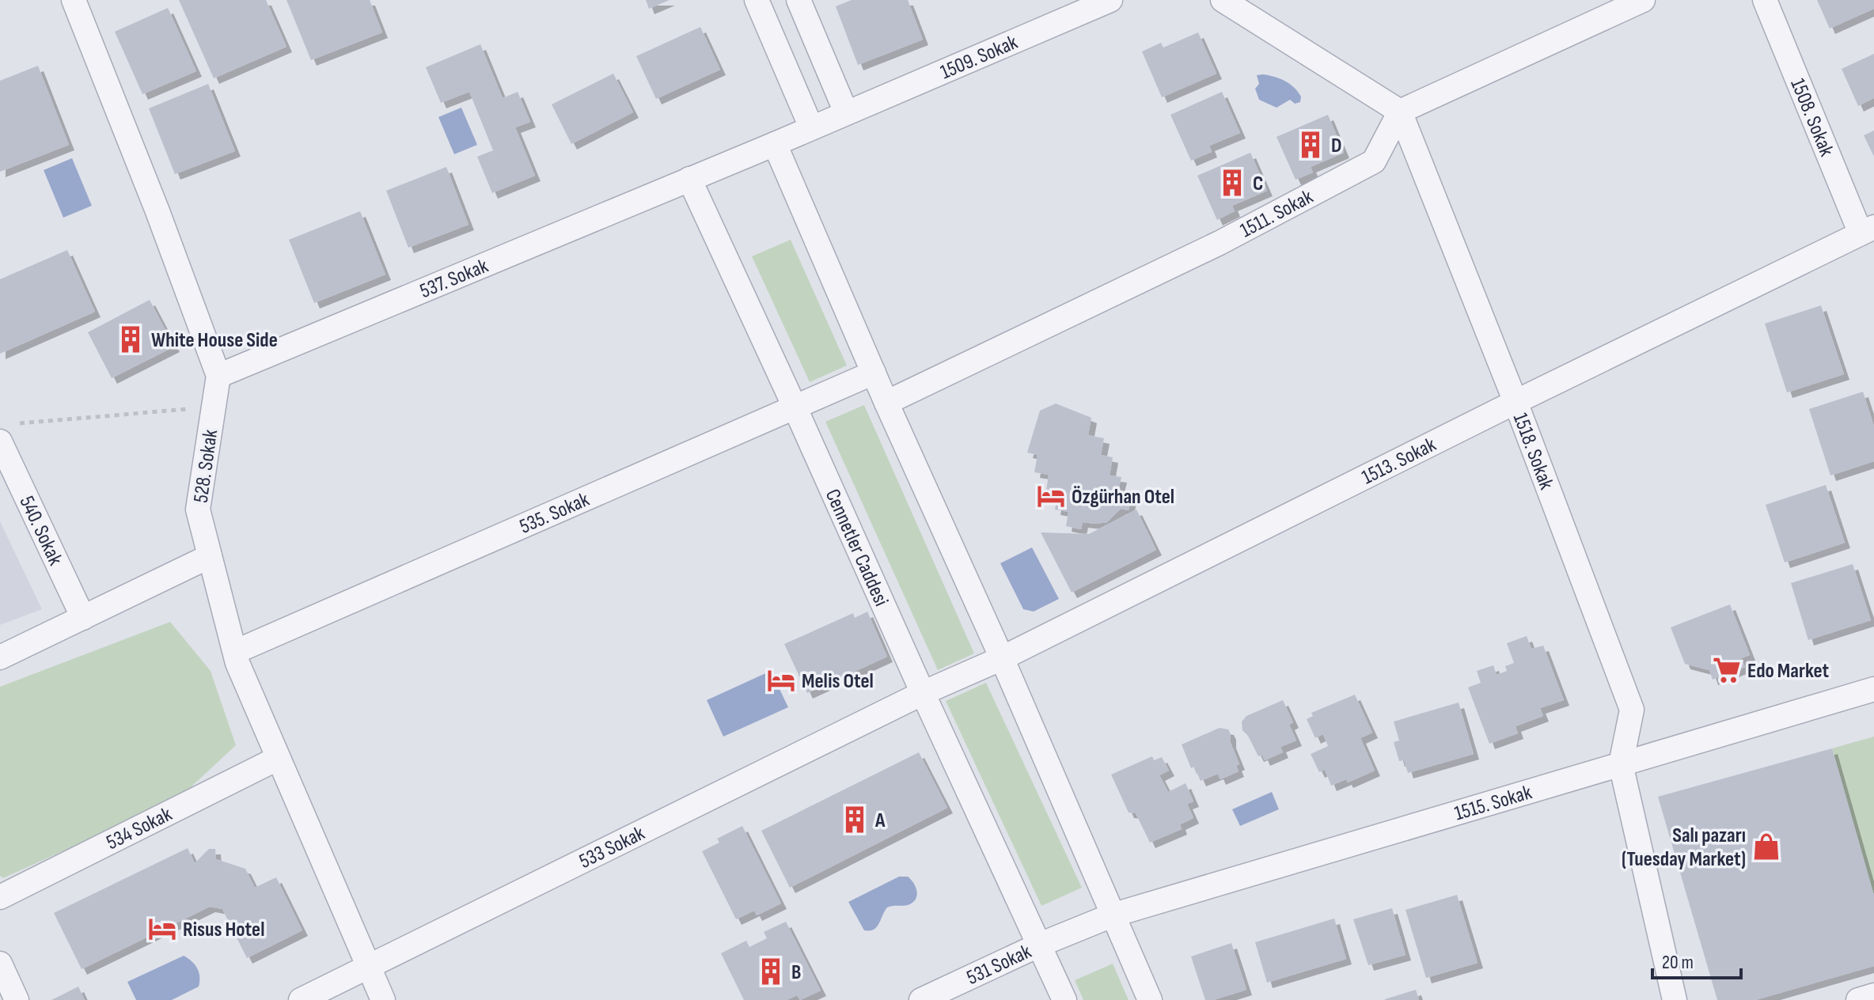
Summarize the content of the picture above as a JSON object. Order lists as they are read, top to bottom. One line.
{"streets":{"street":["1509. Sokak","1508. Sokak","1511. Sokak","537. Sokak","1518. Sokak","1513. Sokak","528. Sokak","535. Sokak","540. Sokak","Cennetler Caddesi","1515. Sokak","534 Sokak","533 Sokak","531 Sokak"]},"crossings":[["1508. Sokak","1513. Sokak"],["1511. Sokak","1518. Sokak"],["537. Sokak","528. Sokak"],["537. Sokak","Cennetler Caddesi"],["1518. Sokak","1513. Sokak"],["1518. Sokak","1515. Sokak"],["1513. Sokak","Cennetler Caddesi"],["1513. Sokak","533 Sokak"],["528. Sokak","535. Sokak"],["528. Sokak","534 Sokak"],["528. Sokak","533 Sokak"],["535. Sokak","Cennetler Caddesi"],["Cennetler Caddesi","1515. Sokak"],["Cennetler Caddesi","533 Sokak"],["Cennetler Caddesi","531 Sokak"],["1515. Sokak","531 Sokak"]],"places":{"building":["D","C","White House Side","A","B"],"hotel":["Özgürhan Otel","Melis Otel","Risus Hotel"],"supermarket":["Edo Market"],"shop":["Salı pazarı (Tuesday Market)"]},"scale_bar":"20 m"}
